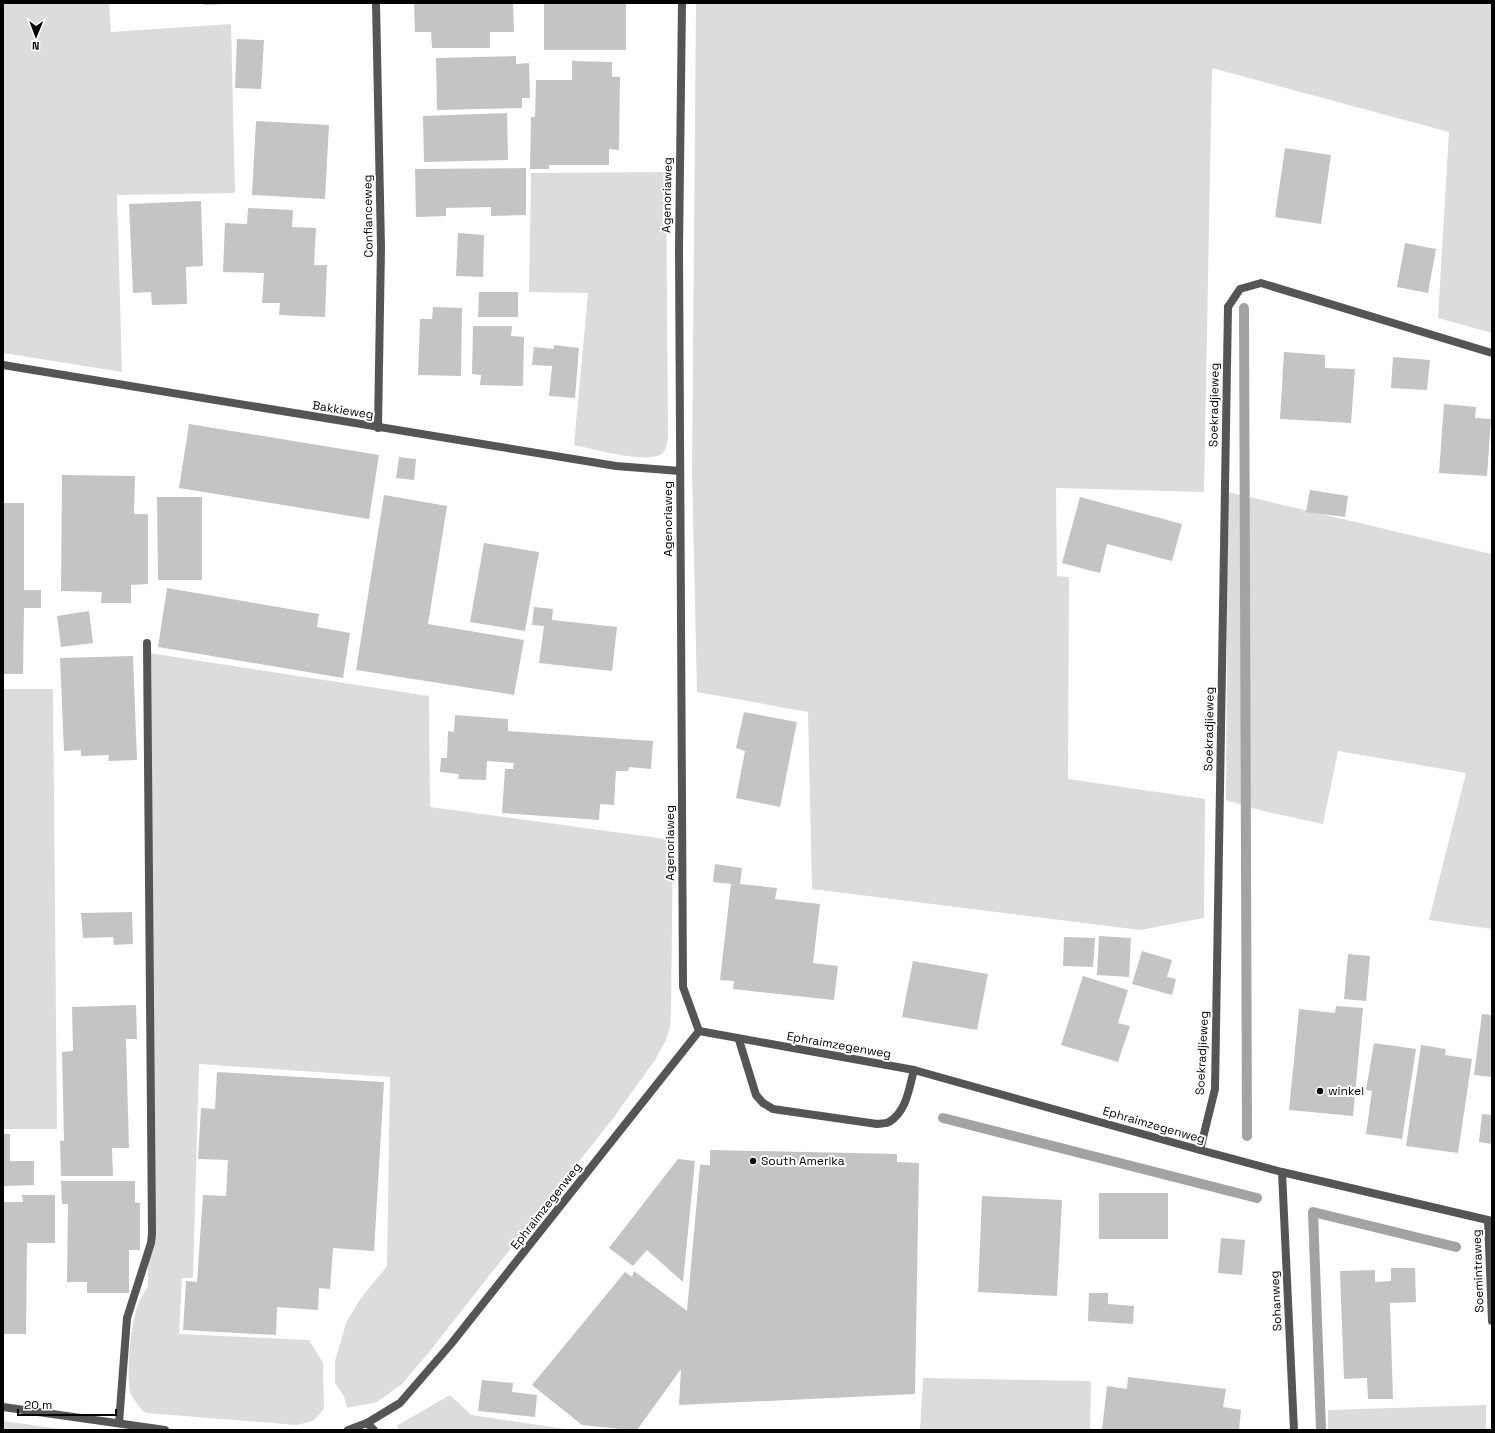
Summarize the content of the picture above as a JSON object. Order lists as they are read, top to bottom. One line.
{"streets":{"street":["Agenoriaweg","Confianceweg","Soekradjieweg","Bakkieweg","Ephraimzegenweg","Soemintraweg","Sohanweg"]},"crossings":[["Agenoriaweg","Bakkieweg"],["Agenoriaweg","Ephraimzegenweg"],["Confianceweg","Bakkieweg"],["Soekradjieweg","Ephraimzegenweg"],["Ephraimzegenweg","Soemintraweg"],["Ephraimzegenweg","Sohanweg"]],"places":["winkel","South Amerika"],"scale_bar":"20 m","north":"bottom"}
